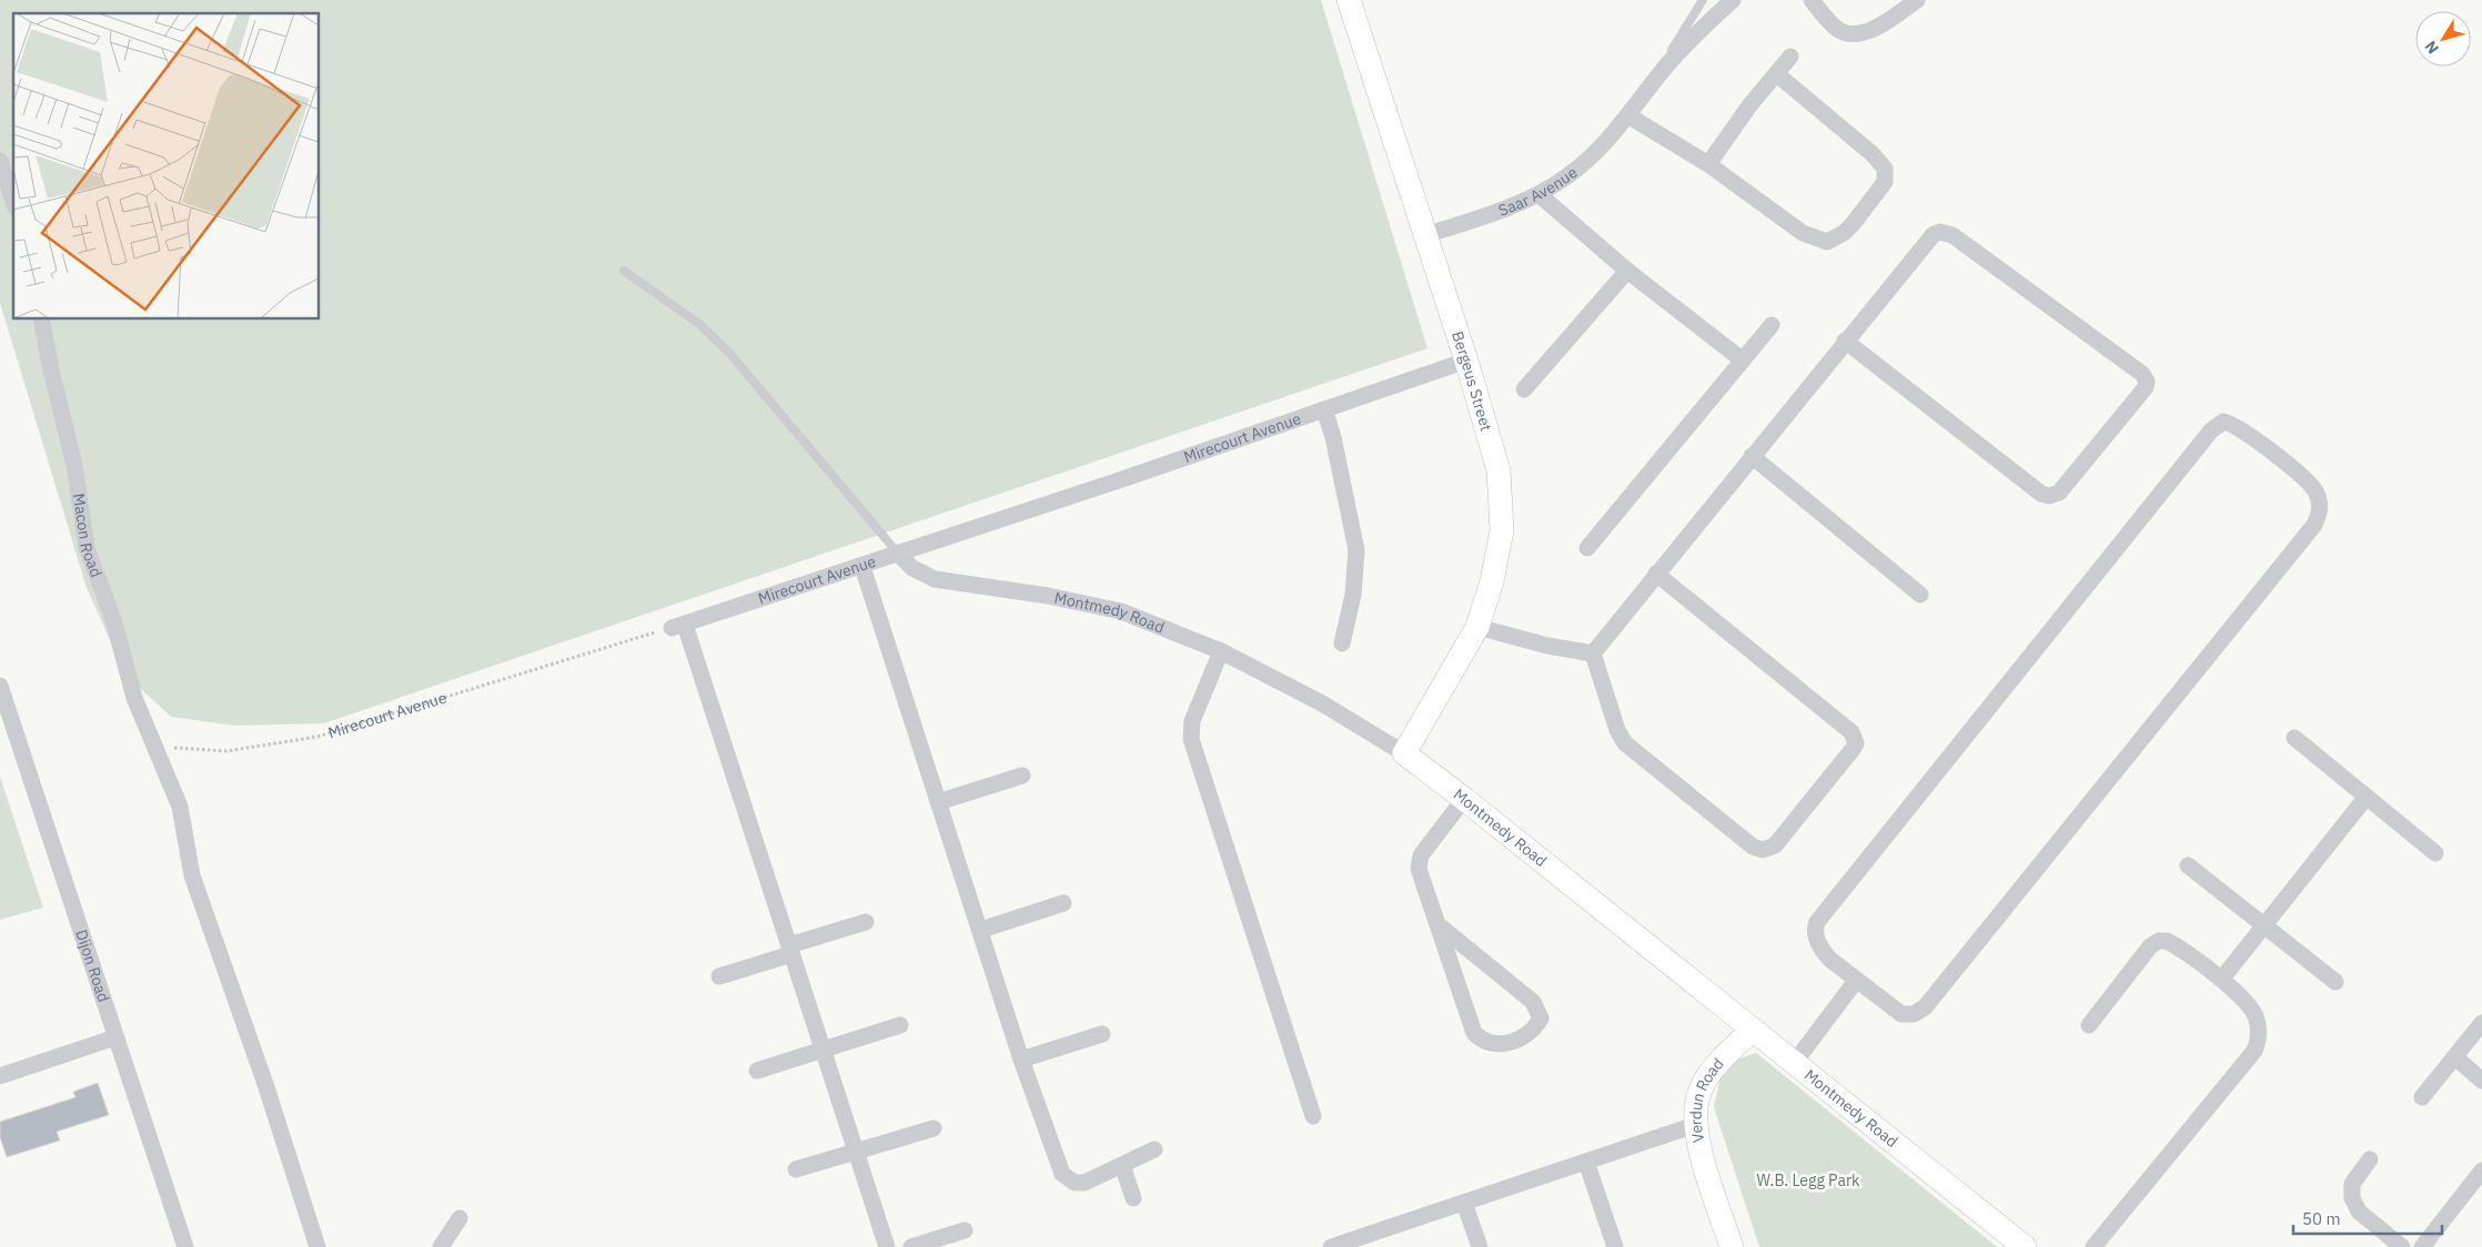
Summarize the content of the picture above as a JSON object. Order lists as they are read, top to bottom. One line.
{"streets":{"street":["Saar Avenue","Bergeus Street","Mirecourt Avenue","Macon Road","Montmedy Road","Dijon Road","Verdun Road"]},"crossings":[["Saar Avenue","Bergeus Street"],["Bergeus Street","Mirecourt Avenue"],["Bergeus Street","Montmedy Road"],["Mirecourt Avenue","Macon Road"],["Mirecourt Avenue","Montmedy Road"],["Montmedy Road","Verdun Road"]],"parks":["W.B. Legg Park"],"scale_bar":"50 m","north":"bottom left"}
